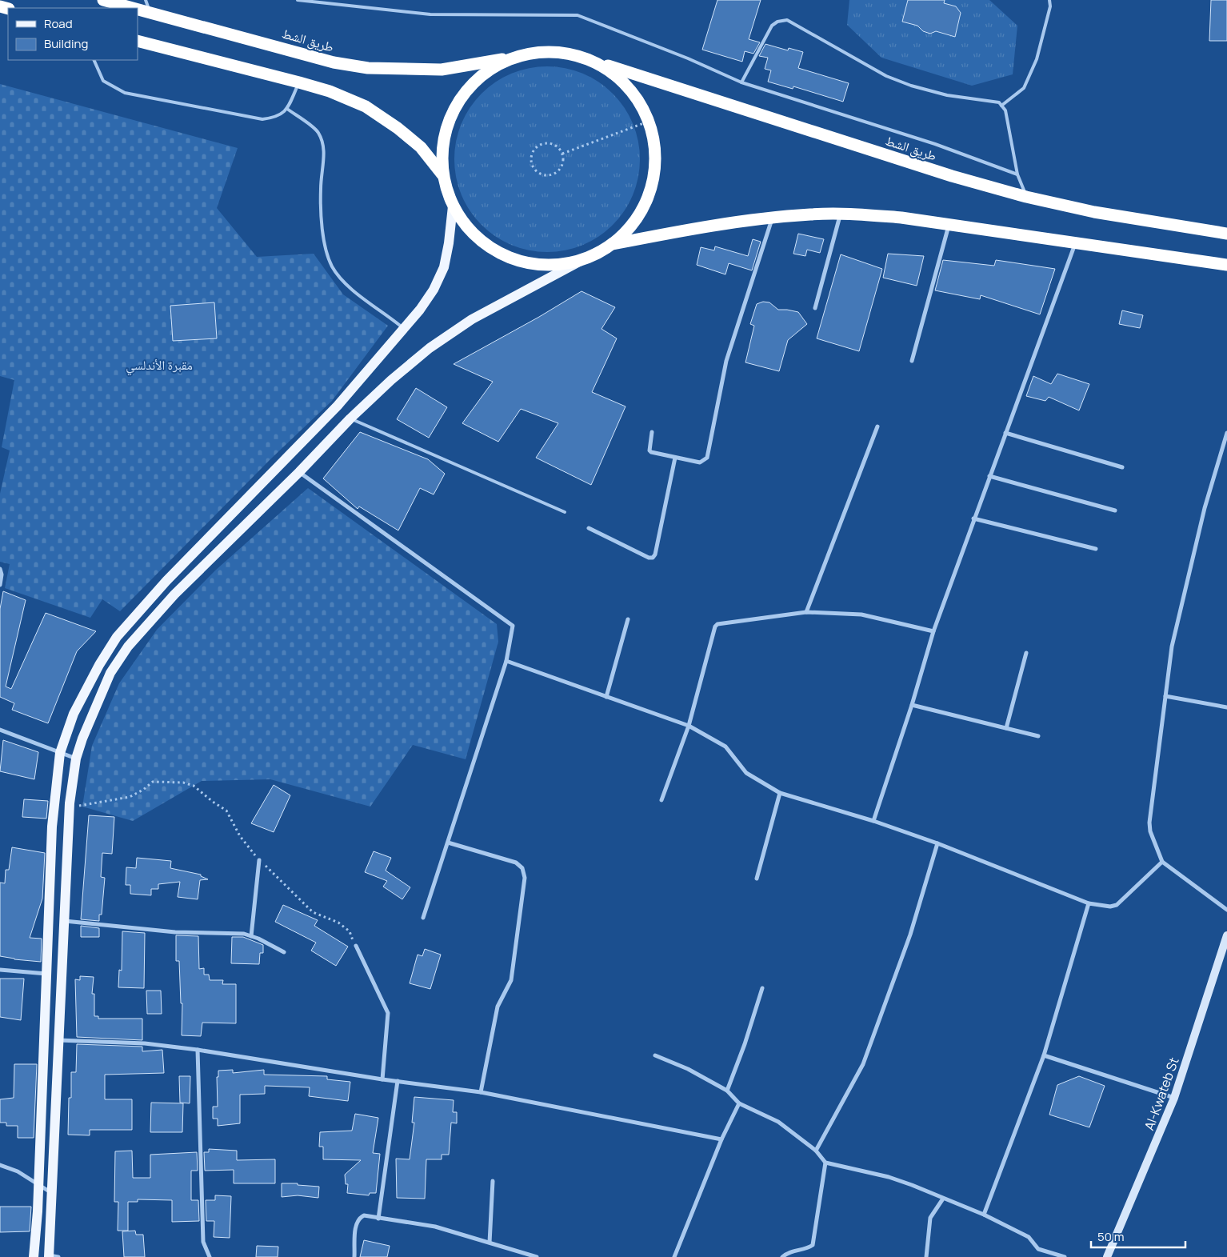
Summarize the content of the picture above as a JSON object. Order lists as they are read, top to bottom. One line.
{"streets":{"highway":["طريق الشط"],"street":["Al-Kwateb St"]},"parks":["مقبرة الأندلسي"],"legend":["Road","Building"],"scale_bar":"50 m"}
